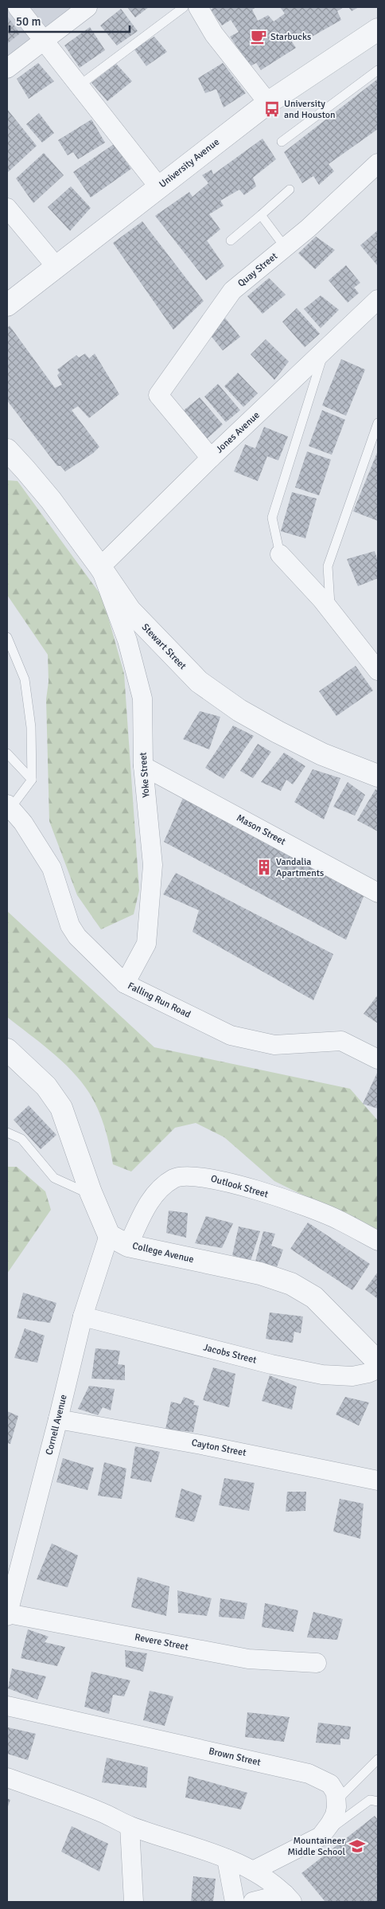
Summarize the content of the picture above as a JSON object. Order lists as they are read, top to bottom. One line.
{"streets":{"street":["University Avenue","Quay Street","Jones Avenue","Stewart Street","Yoke Street","Mason Street","Falling Run Road","Outlook Street","College Avenue","Jacobs Street","Cornell Avenue","Cayton Street","Revere Street","Brown Street"]},"crossings":[["Quay Street","Jones Avenue"],["Jones Avenue","Stewart Street"],["Jones Avenue","Yoke Street"],["Stewart Street","Yoke Street"],["Yoke Street","Mason Street"],["Yoke Street","Falling Run Road"],["Outlook Street","College Avenue"],["College Avenue","Cornell Avenue"],["Jacobs Street","Cornell Avenue"],["Cornell Avenue","Cayton Street"],["Cornell Avenue","Revere Street"]],"places":{"cafe":["Starbucks"],"bus stop":["University and Houston"],"building":["Vandalia Apartments"],"school or university":["Mountaineer Middle School"]},"scale_bar":"50 m"}
